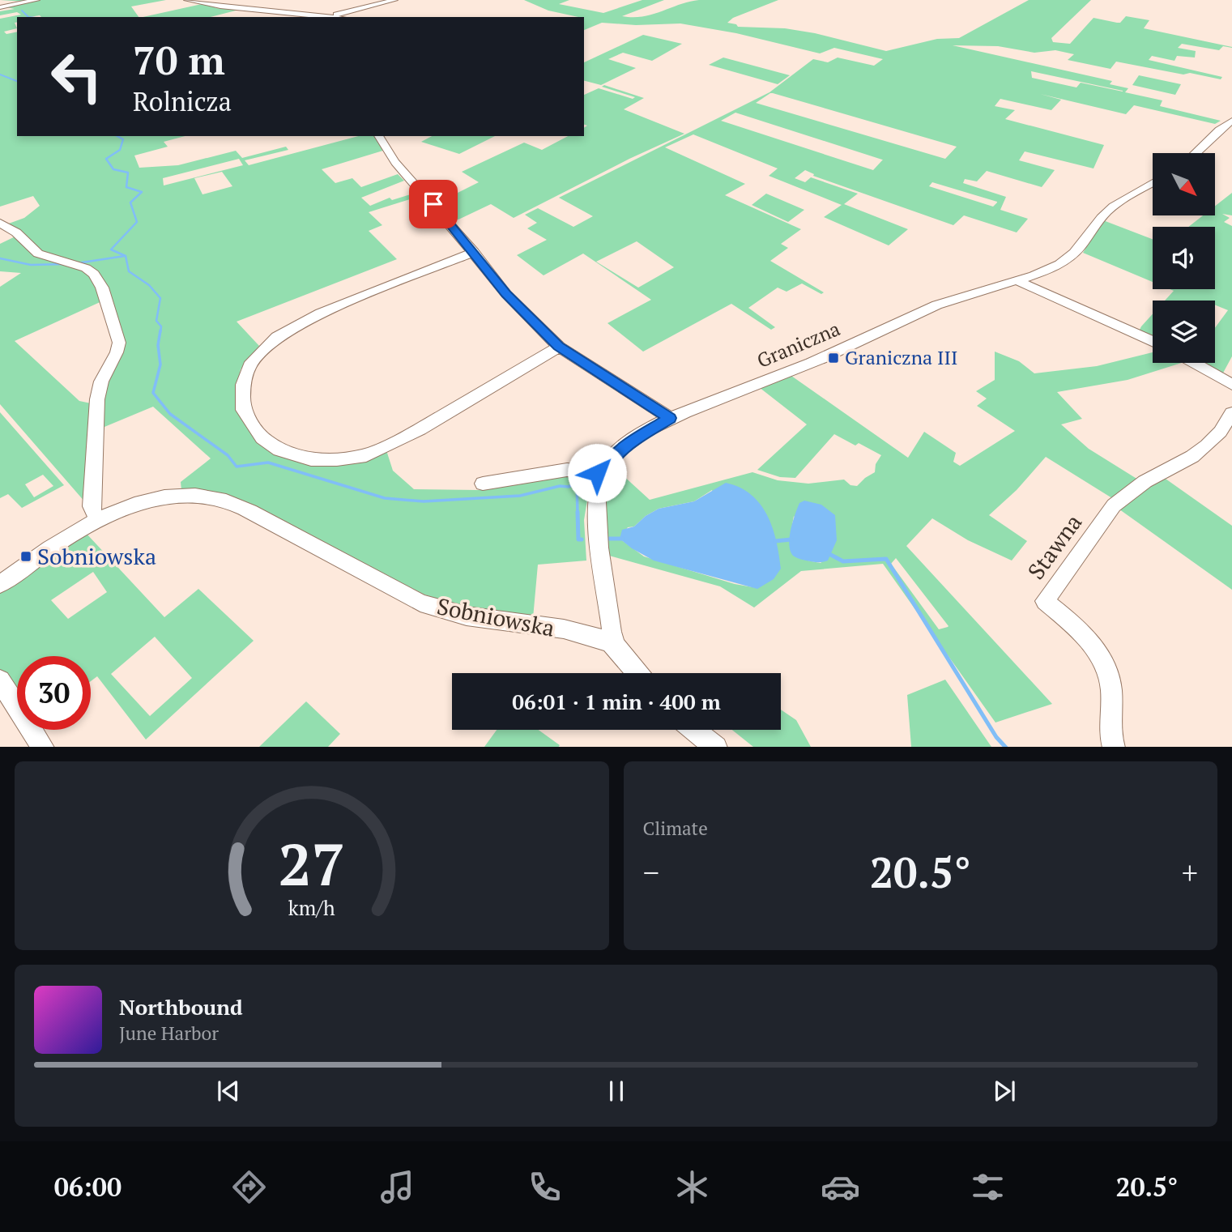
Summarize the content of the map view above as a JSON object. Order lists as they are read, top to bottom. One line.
{"streets":{"street":["Graniczna","Stawna","Sobniowska"]},"crossings":[["Graniczna","Sobniowska"]],"places":{"transit":["Graniczna III","Sobniowska"]},"north":"bottom right","page":{"turn":["70 m","Rolnicza"],"limit":"30","trip":"06:01 · 1 min · 400 m","tile":"Climate","heat":["−","20.5°","+"],"song":["Northbound","June Harbor"],"tabs":["06:00","20.5°"],"gauge":["27","km/h"]}}
